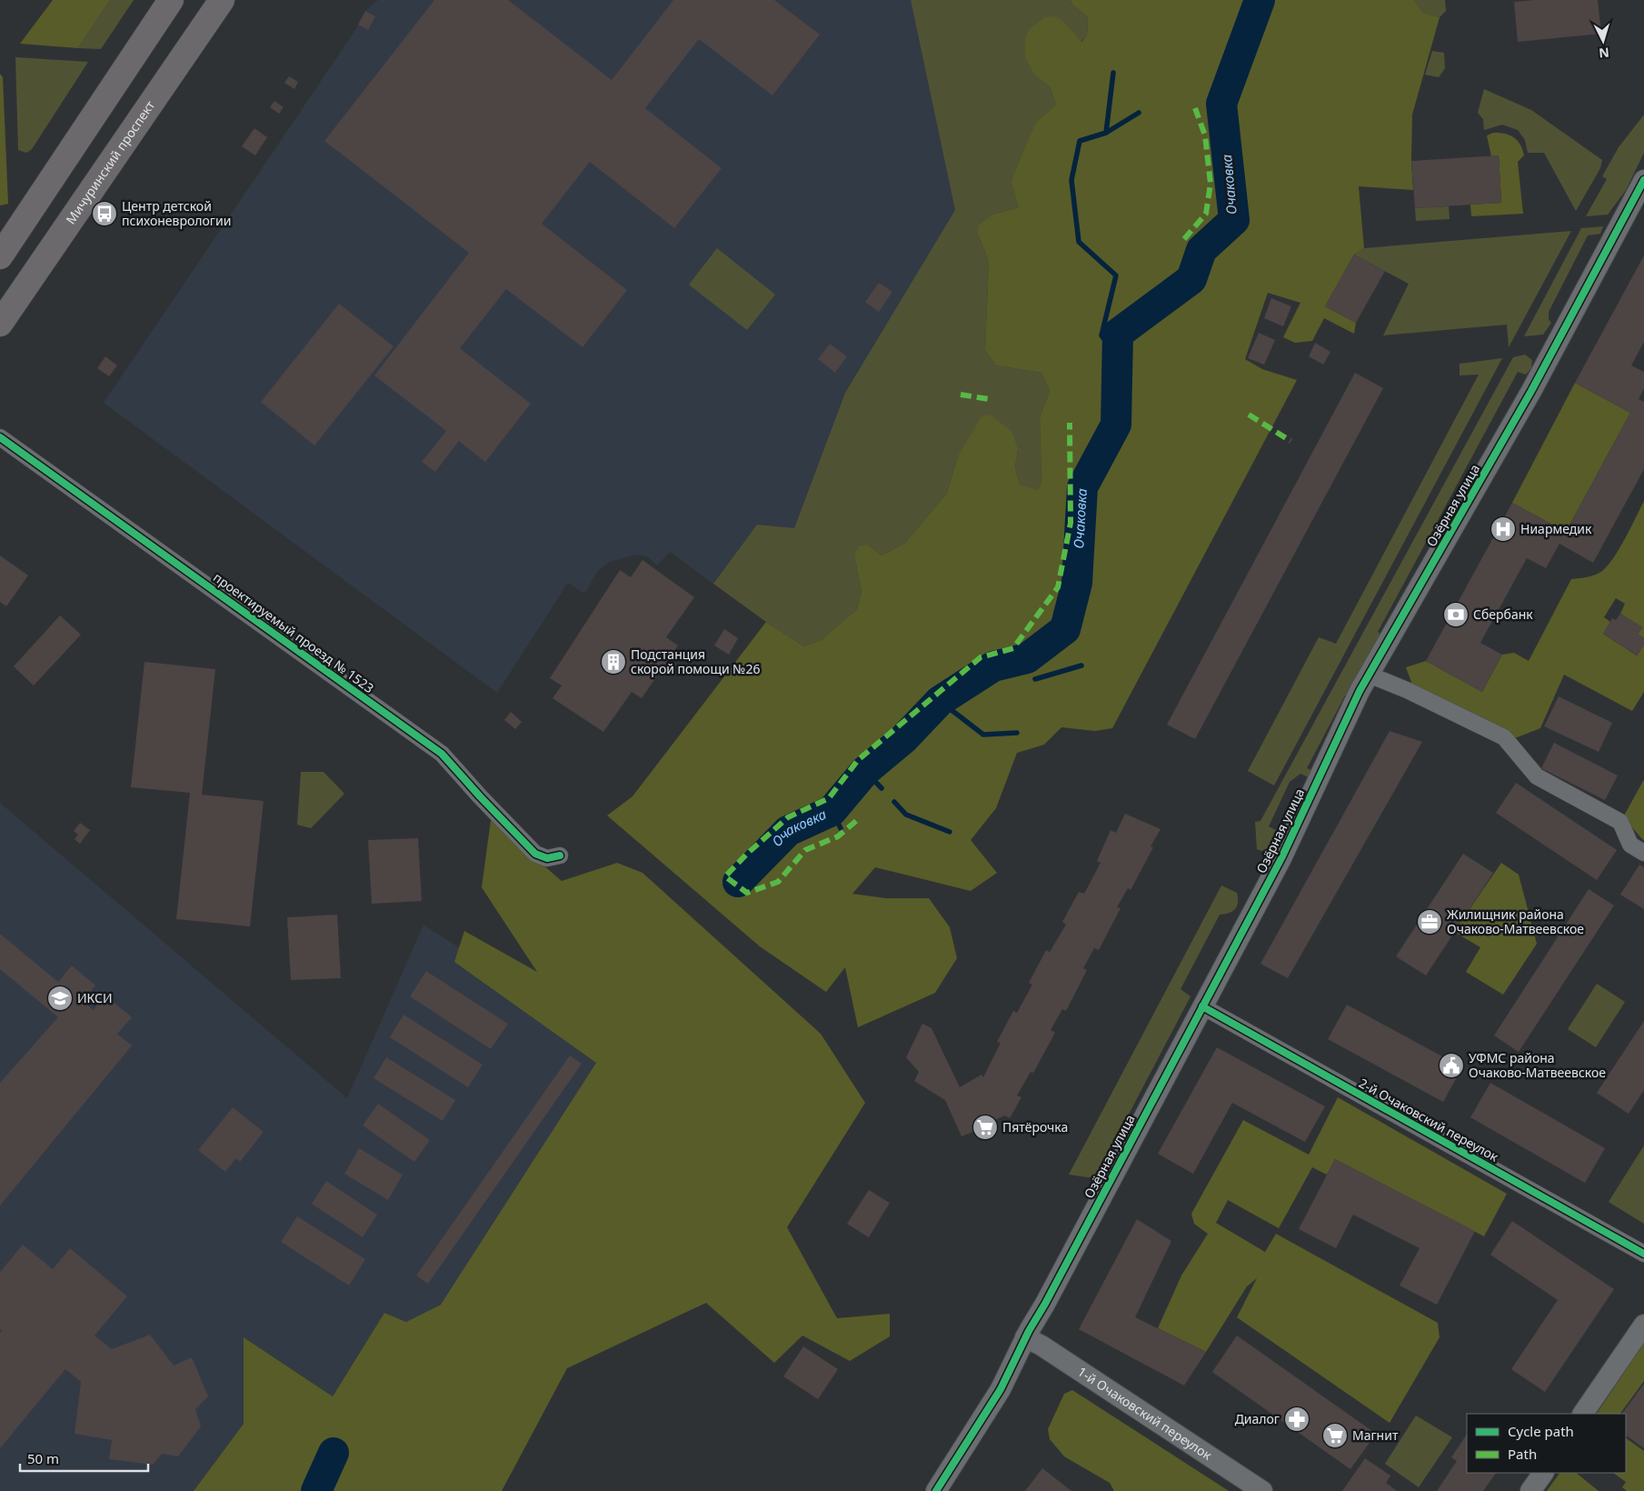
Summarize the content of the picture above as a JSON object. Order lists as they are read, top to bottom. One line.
{"streets":{"main road":["Мичуринский проспект"],"street":["Озёрная улица","проектируемый проезд № 1523","2-й Очаковский переулок","1-й Очаковский переулок"]},"crossings":[["Озёрная улица","2-й Очаковский переулок"],["Озёрная улица","1-й Очаковский переулок"]],"water":["Очаковка"],"places":{"bus stop":["Центр детской психоневрологии"],"hospital":["Ниармедик"],"bank":["Сбербанк"],"building":["Подстанция скорой помощи №26"],"office":["Жилищник района Очаково-Матвеевское"],"school or university":["ИКСИ"],"public building":["УФМС района Очаково-Матвеевское"],"supermarket":["Пятёрочка","Магнит"],"pharmacy":["Диалог"]},"legend":["Cycle path","Path"],"scale_bar":"50 m","north":"bottom"}
